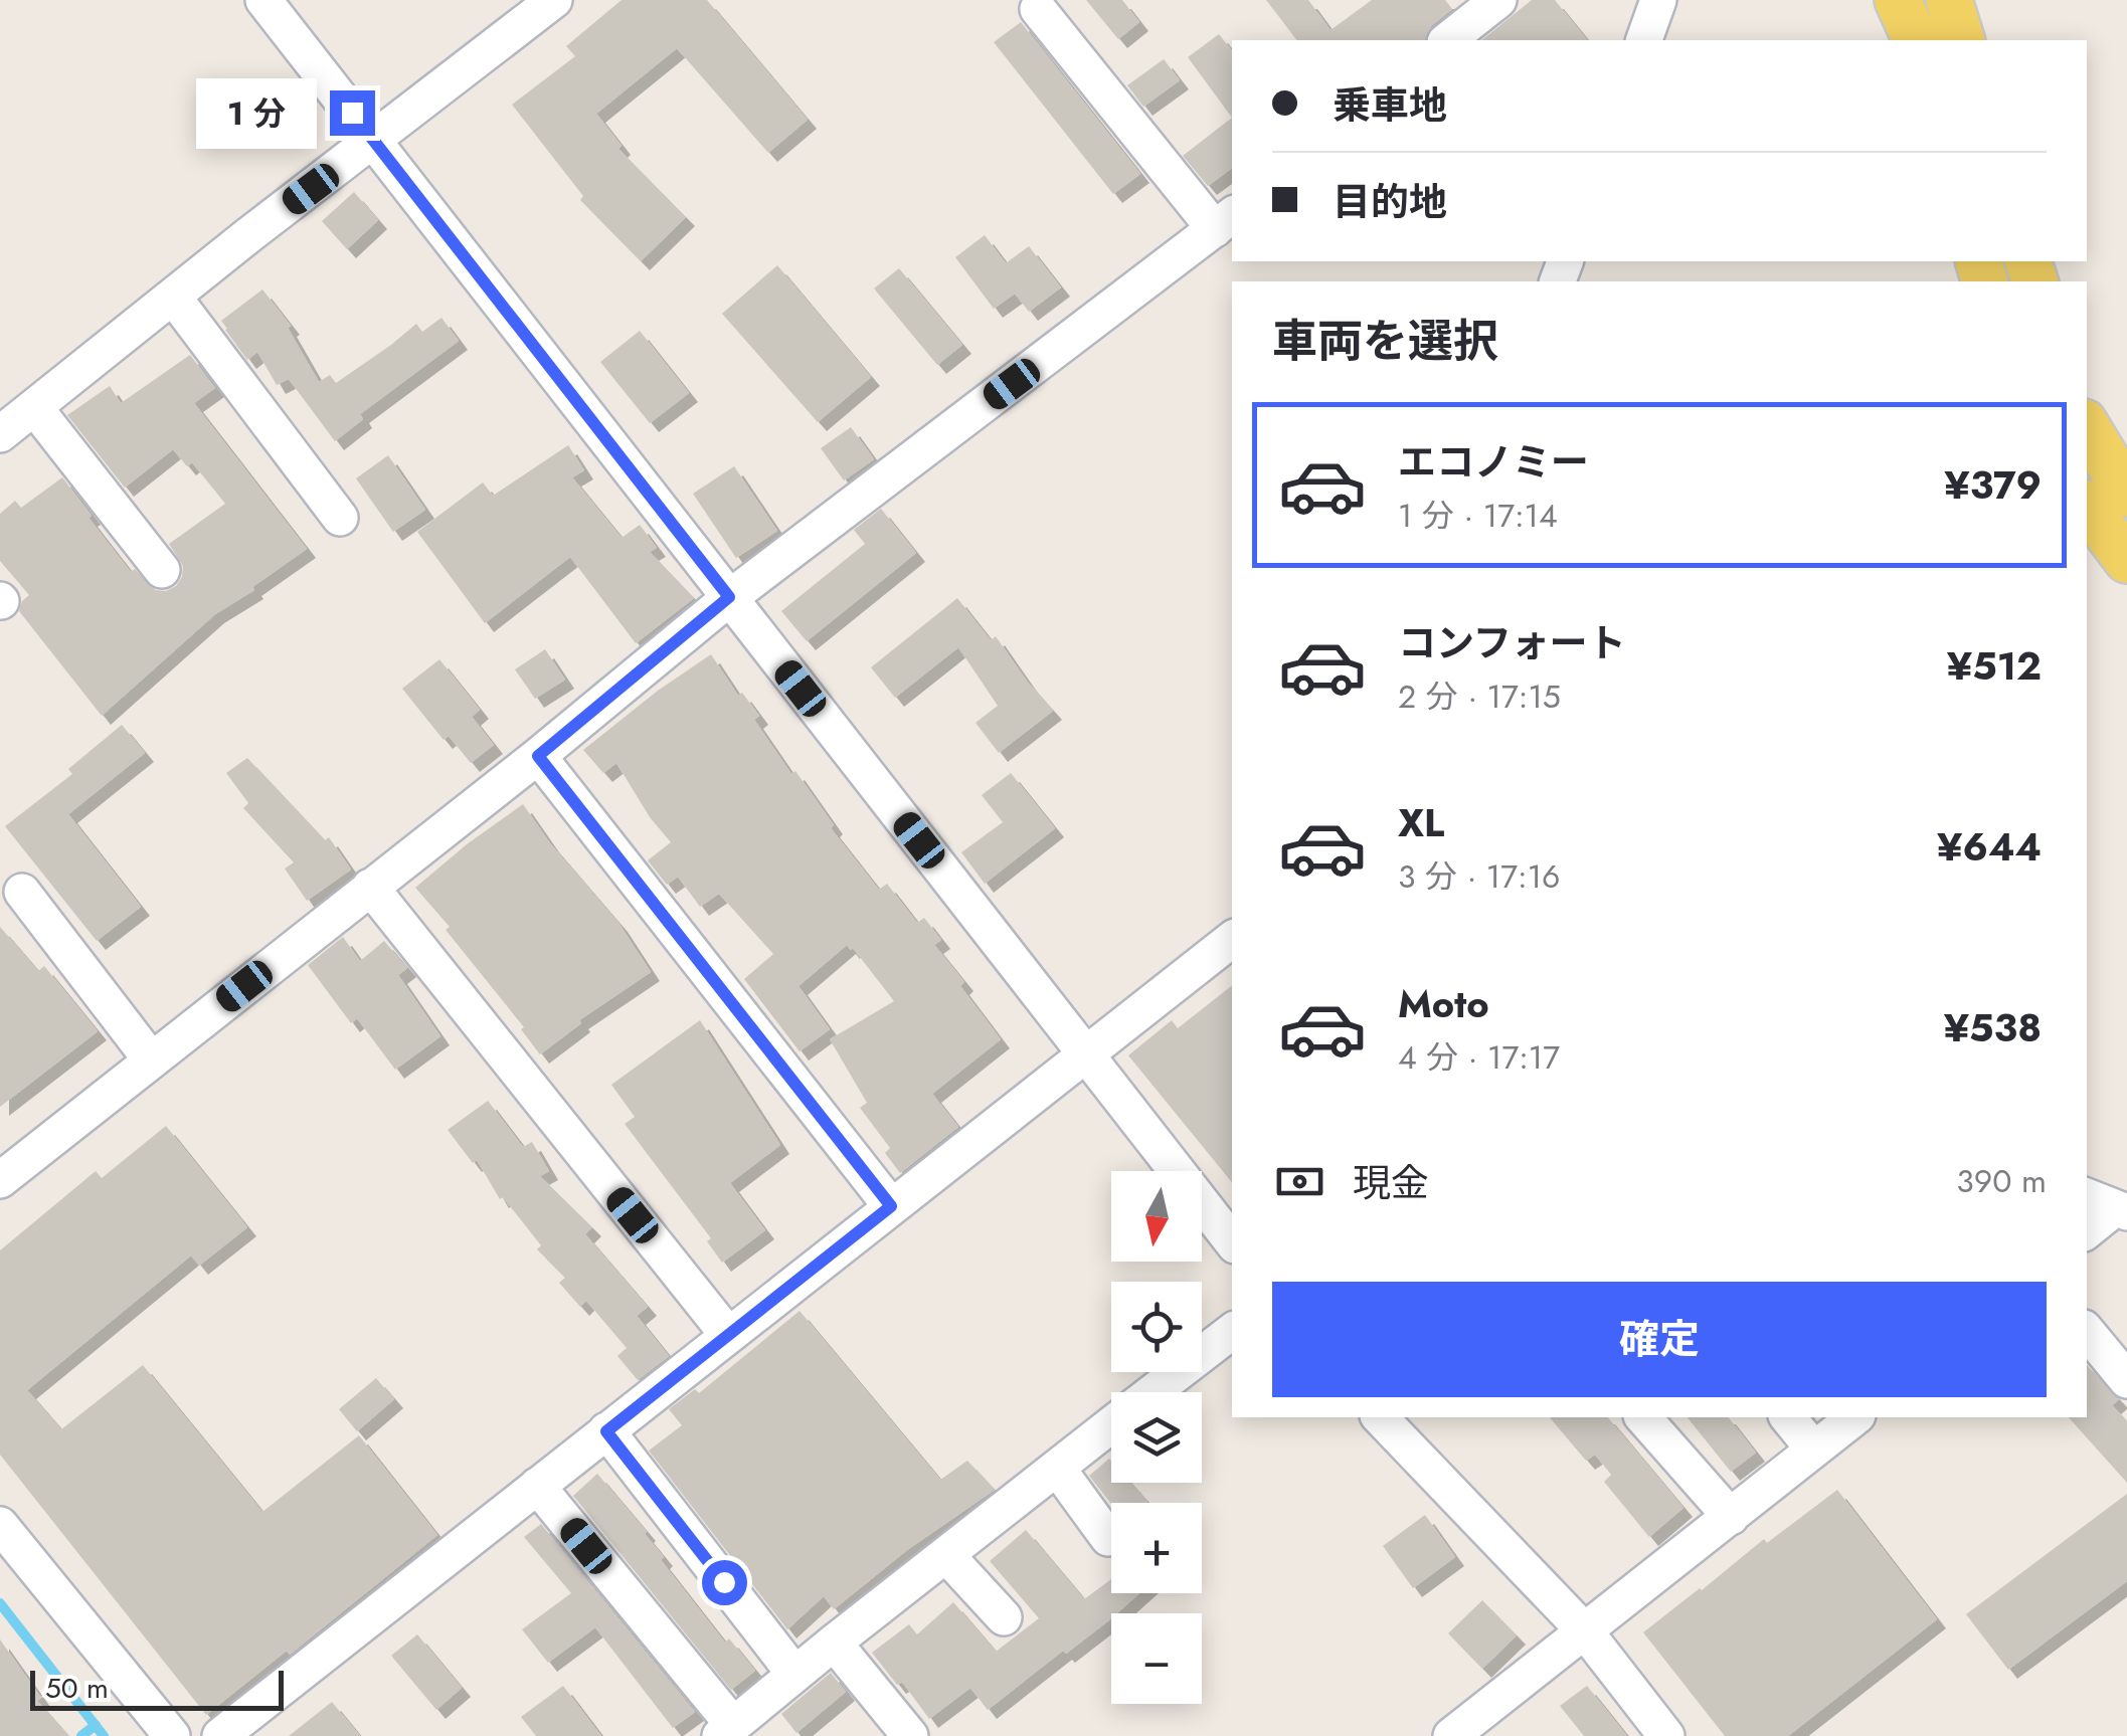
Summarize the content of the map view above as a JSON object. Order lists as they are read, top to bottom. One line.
{"scale_bar":"50 m","north":"bottom","page":{"banner":["乗車地","目的地"],"bubble":"1 分","heading":"車両を選択","list":[{"name":"エコノミー","note":"1 分 · 17:14","value":"¥379"},{"name":"コンフォート","note":"2 分 · 17:15","value":"¥512"},{"name":"XL","note":"3 分 · 17:16","value":"¥644"},{"name":"Moto","note":"4 分 · 17:17","value":"¥538"}],"pay":["現金","390 m"],"map_buttons":["+","−"],"buttons":"確定","scale":"50 m"}}
